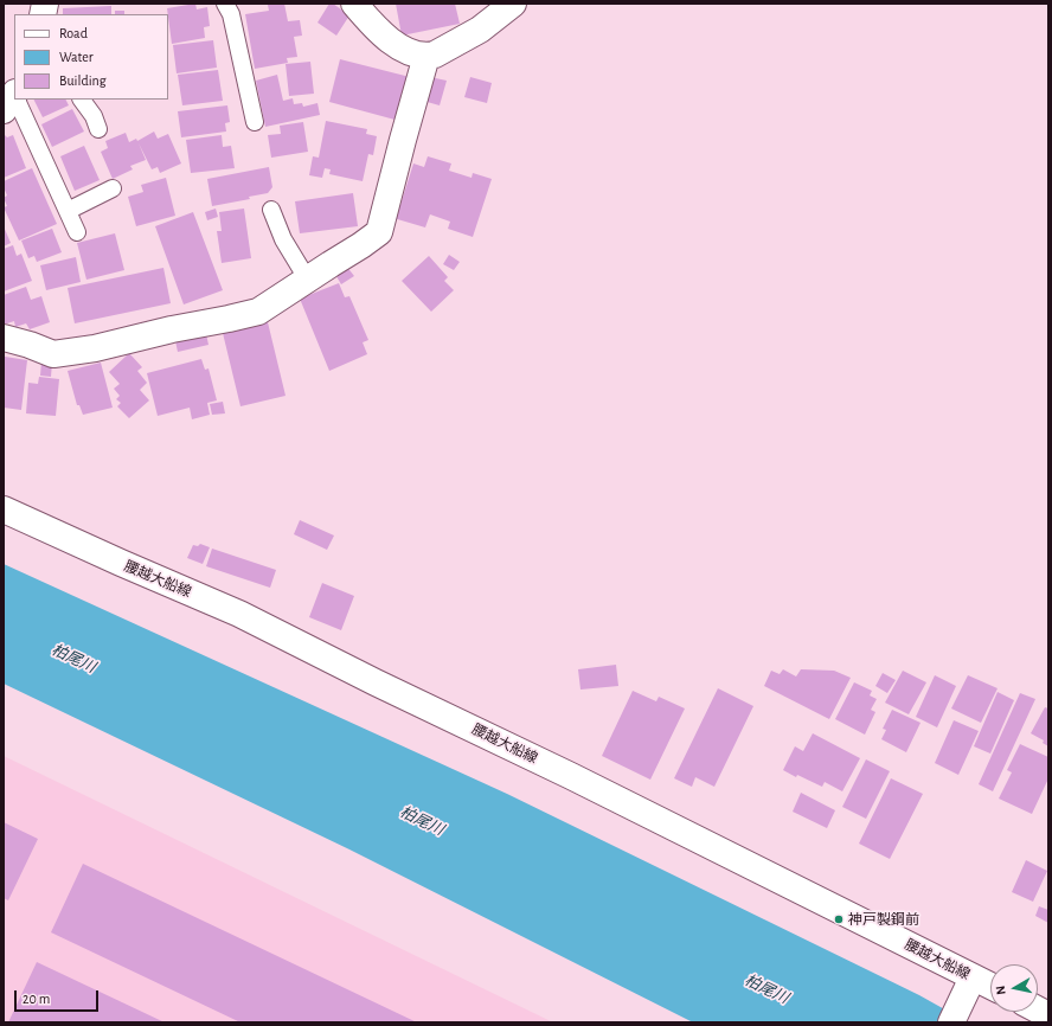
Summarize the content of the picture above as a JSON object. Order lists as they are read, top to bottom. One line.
{"streets":{"main road":["腰越大船線"]},"water":["柏尾川"],"places":["神戸製鋼前"],"legend":["Road","Water","Building"],"scale_bar":"20 m","north":"left"}
